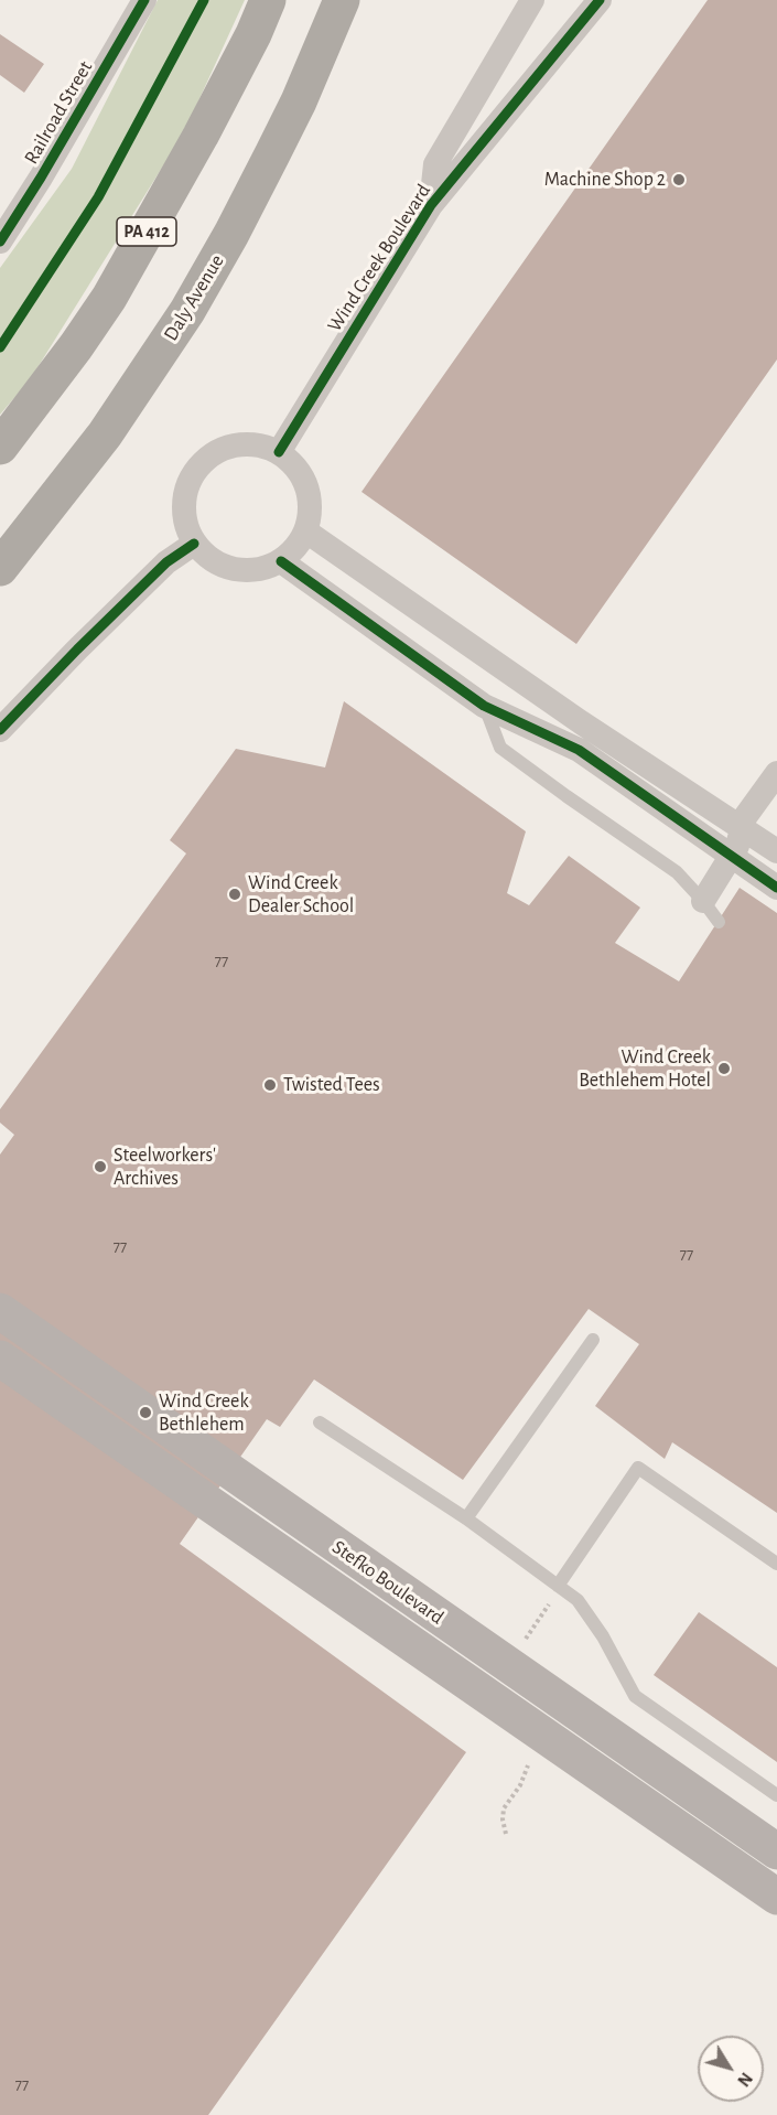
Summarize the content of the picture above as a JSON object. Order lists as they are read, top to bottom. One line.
{"streets":{"highway":["PA 412","Daly Avenue"],"main road":["Stefko Boulevard"],"street":["Railroad Street","Wind Creek Boulevard"]},"places":["Machine Shop 2","Wind Creek Dealer School","Wind Creek Bethlehem Hotel","Twisted Tees","Steelworkers' Archives","Wind Creek Bethlehem"],"house_numbers":["77","77","77","77"],"north":"bottom right"}
